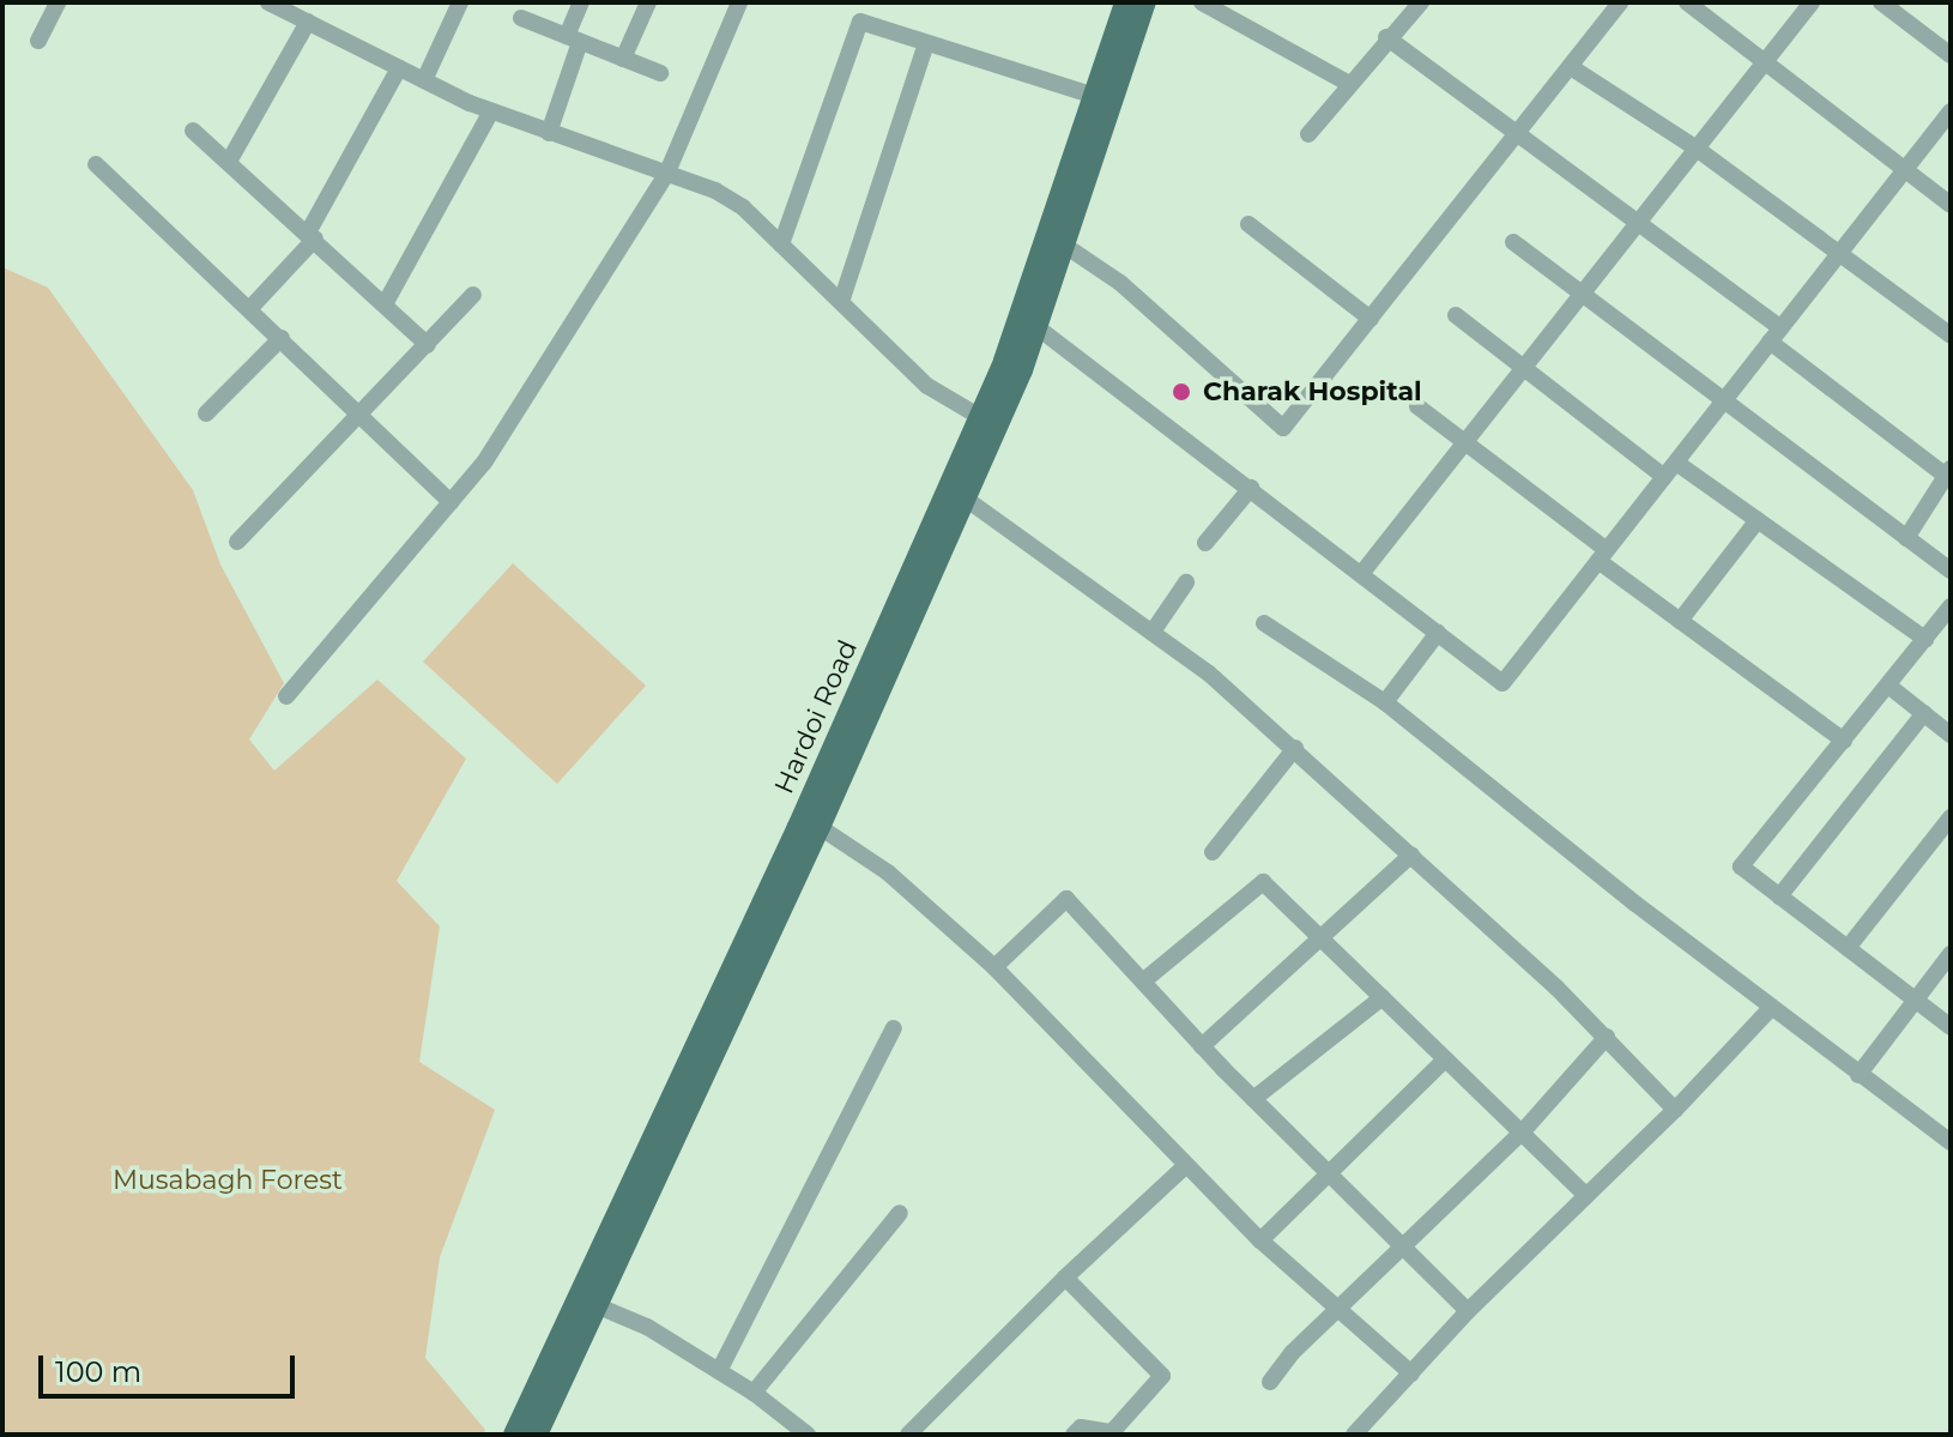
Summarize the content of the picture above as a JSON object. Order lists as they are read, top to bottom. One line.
{"streets":{"main road":["Hardoi Road"]},"parks":["Musabagh Forest"],"places":["Charak Hospital"],"scale_bar":"100 m"}
